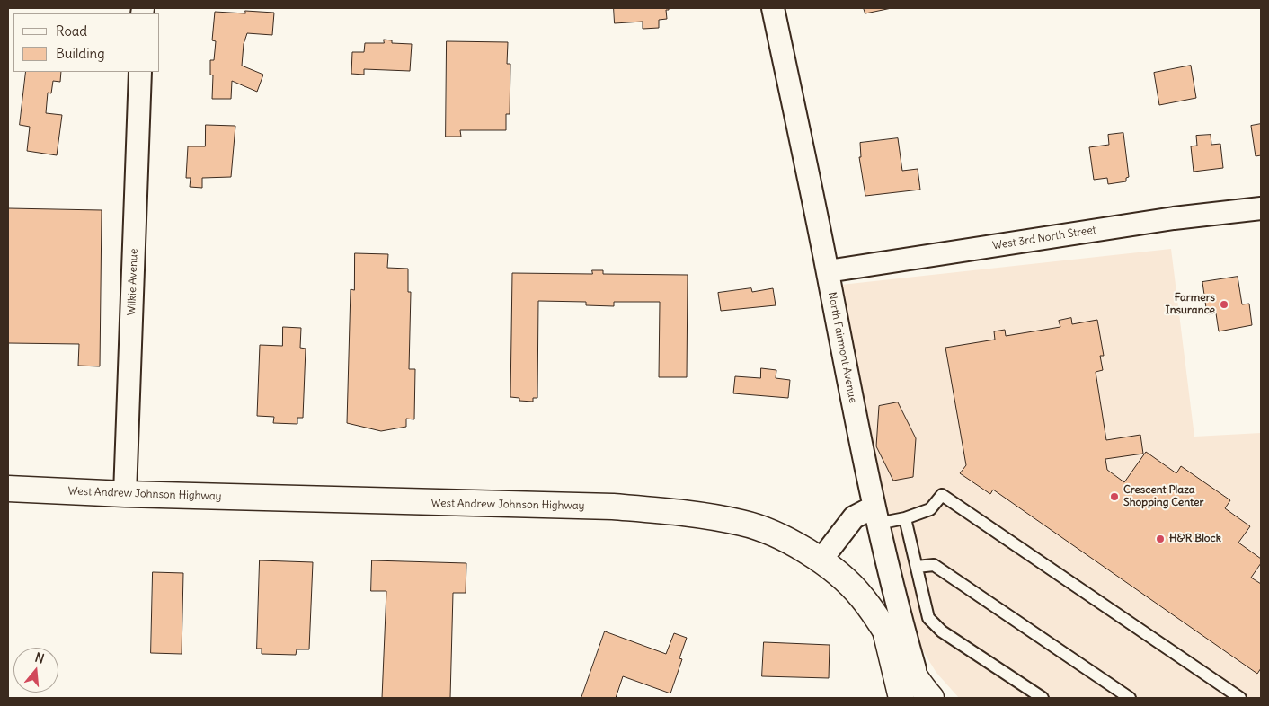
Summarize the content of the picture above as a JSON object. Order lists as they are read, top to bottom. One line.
{"streets":{"main road":["West Andrew Johnson Highway"],"street":["West 3rd North Street","Wilkie Avenue","North Fairmont Avenue"]},"crossings":[["West 3rd North Street","North Fairmont Avenue"],["Wilkie Avenue","West Andrew Johnson Highway"],["North Fairmont Avenue","West Andrew Johnson Highway"]],"places":["Farmers Insurance","Crescent Plaza Shopping Center","H&R Block"],"legend":["Road","Building"],"north":"top"}
